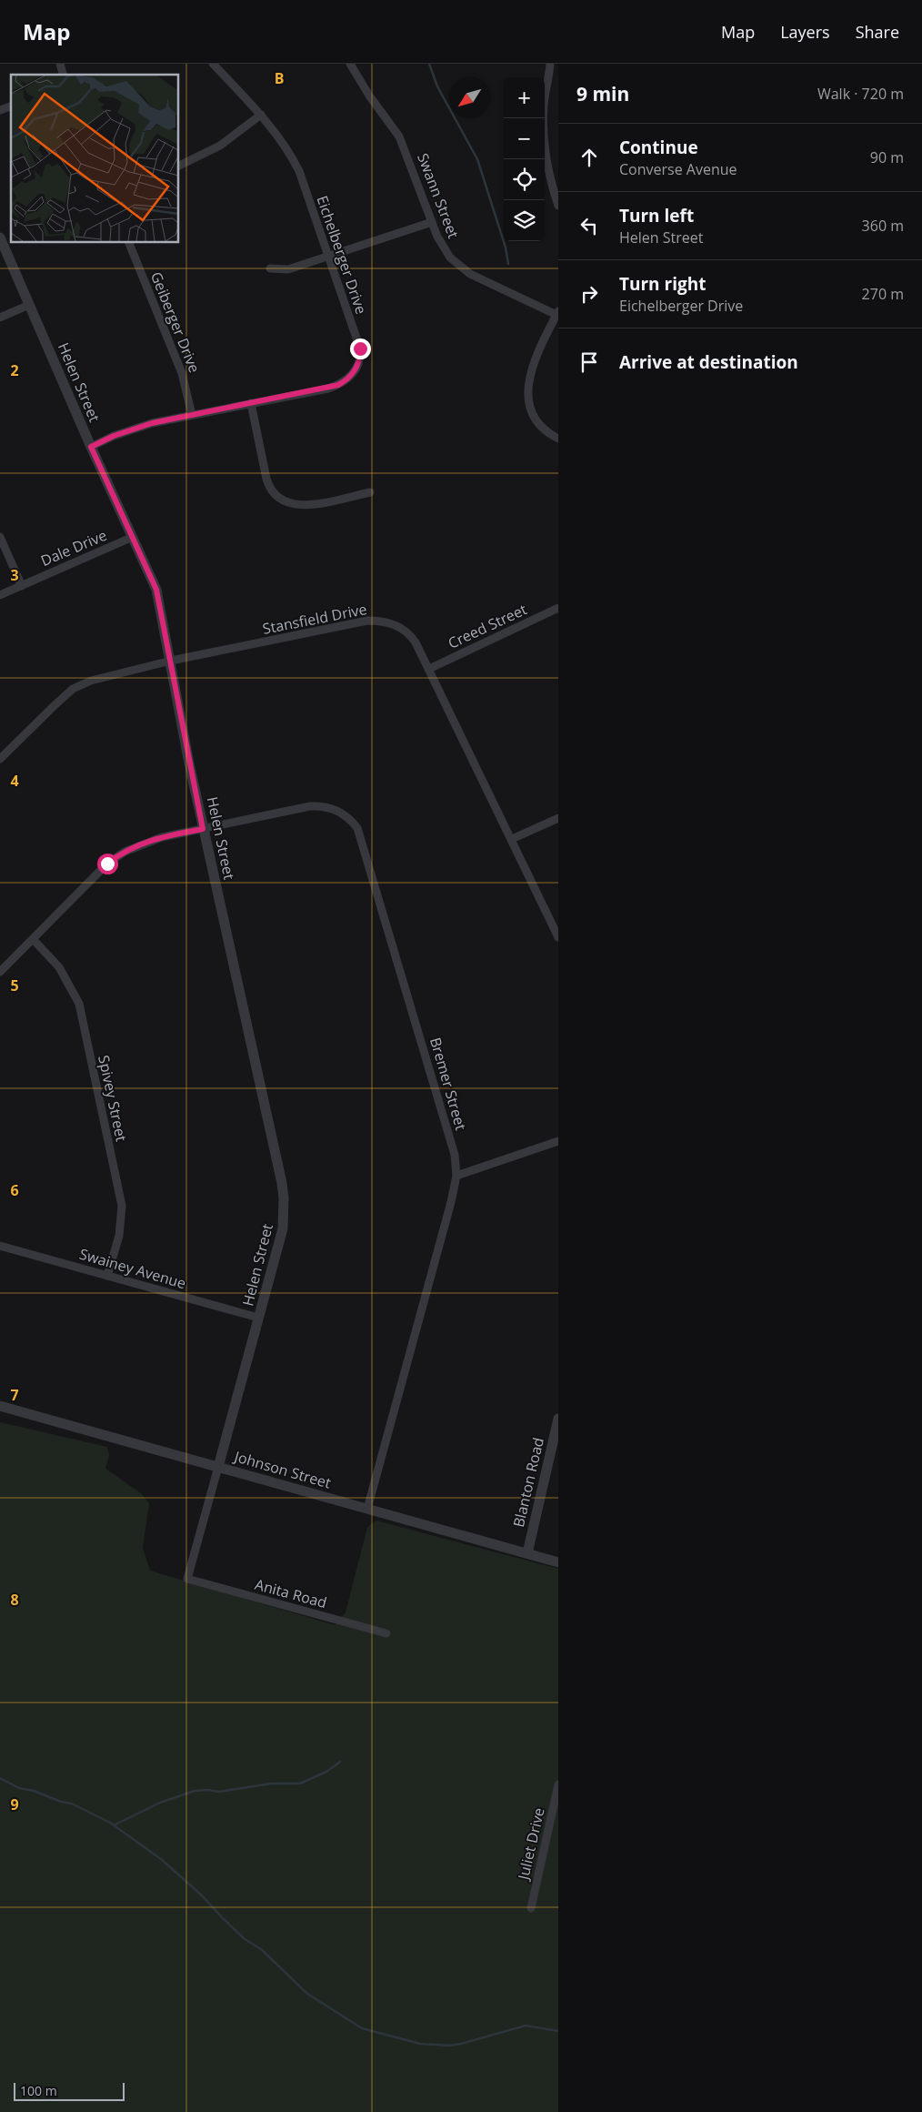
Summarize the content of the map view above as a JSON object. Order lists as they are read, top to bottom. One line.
{"streets":{"street":["Swann Street","Eichelberger Drive","Geiberger Drive","Helen Street","Dale Drive","Stansfield Drive","Creed Street","Bremer Street","Spivey Street","Swainey Avenue","Johnson Street","Blanton Road","Anita Road","Juliet Drive"]},"crossings":[["Eichelberger Drive","Geiberger Drive"],["Eichelberger Drive","Helen Street"],["Helen Street","Dale Drive"],["Helen Street","Stansfield Drive"],["Helen Street","Bremer Street"],["Helen Street","Swainey Avenue"],["Helen Street","Johnson Street"],["Helen Street","Anita Road"],["Stansfield Drive","Creed Street"],["Bremer Street","Spivey Street"],["Bremer Street","Johnson Street"],["Spivey Street","Swainey Avenue"],["Johnson Street","Blanton Road"],["Johnson Street","Anita Road"]],"scale_bar":"100 m","north":"bottom left","page":{"header":"Map","nav":["Map","Layers","Share"],"heading":["9 min","Walk · 720 m"],"map_buttons":["+","−"],"list":[["Continue","Converse Avenue","90 m"],["Turn left","Helen Street","360 m"],["Turn right","Eichelberger Drive","270 m"],"Arrive at destination"],"scale":"100 m"},"grid":{"columns":["B"],"rows":["2","3","4","5","6","7","8","9"]}}
